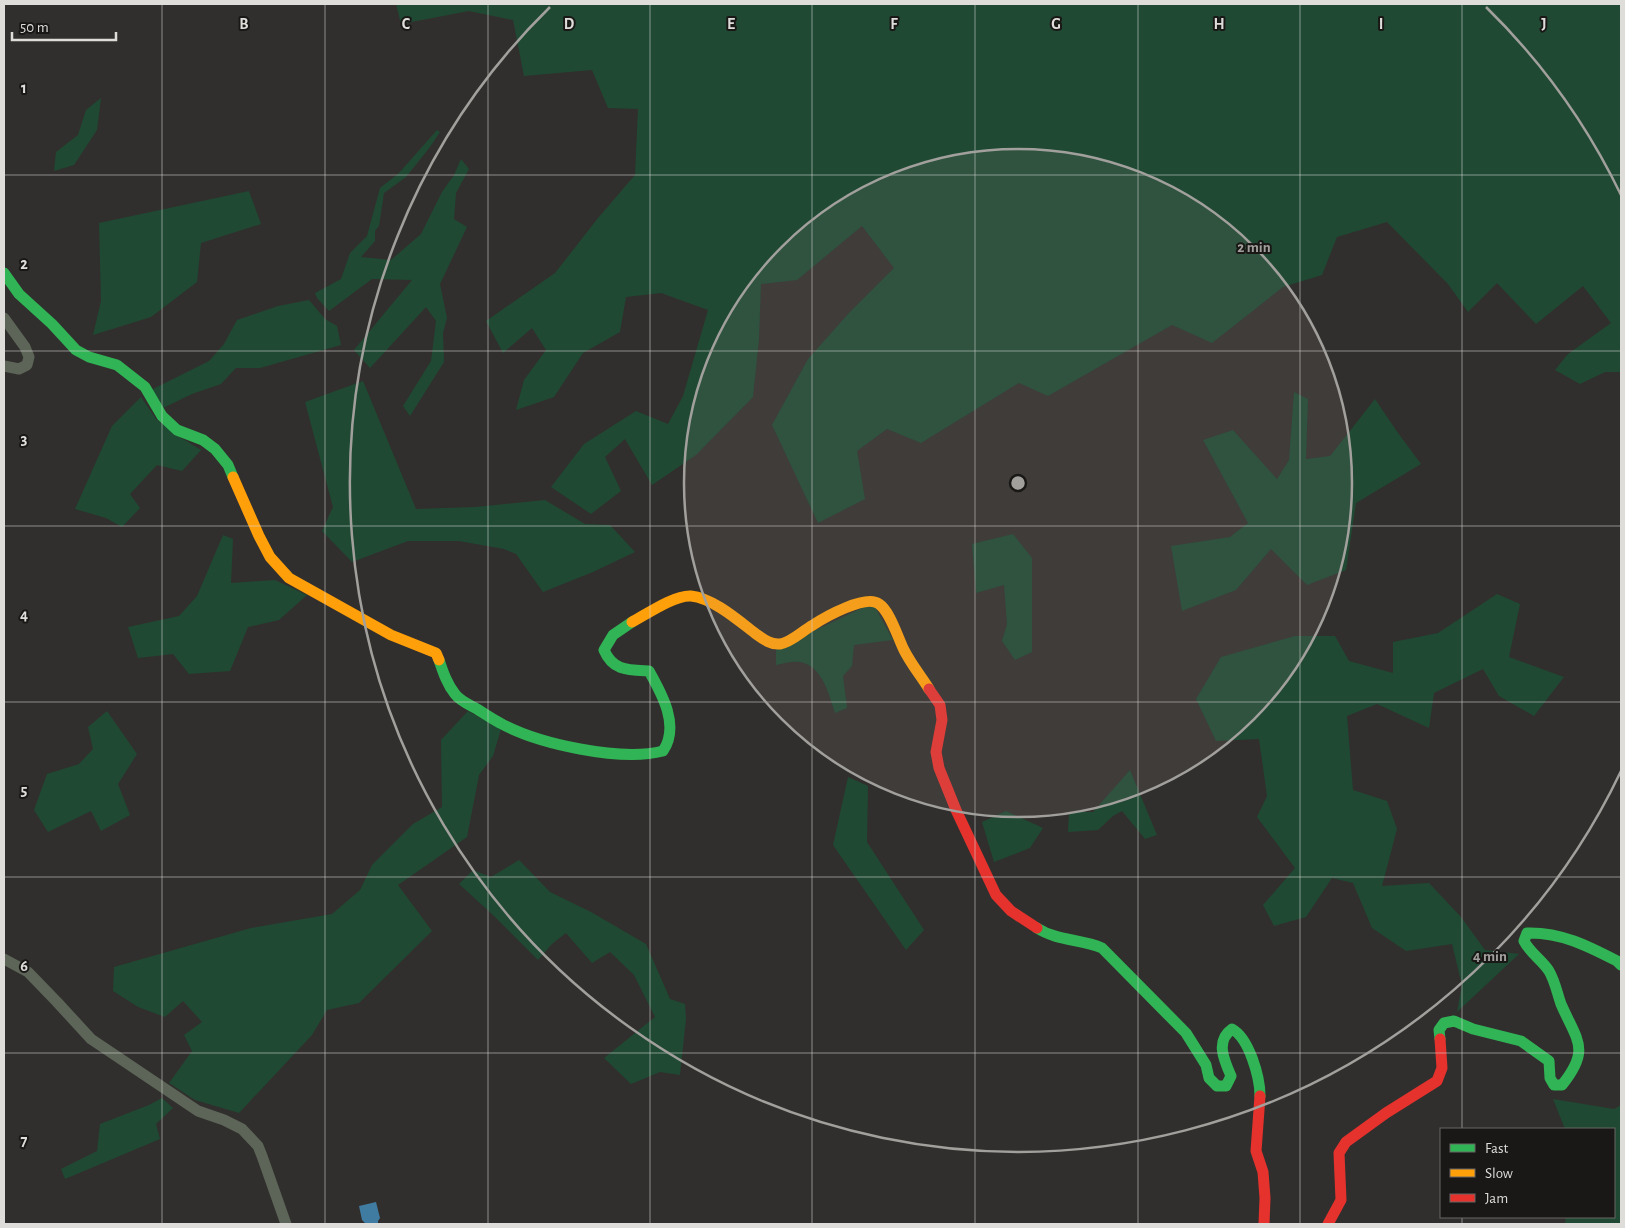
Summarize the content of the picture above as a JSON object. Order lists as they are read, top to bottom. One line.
{"legend":["Fast","Slow","Jam"],"scale_bar":"50 m","grid":{"columns":["B","C","D","E","F","G","H","I","J"],"rows":["1","2","3","4","5","6","7"]},"rings":["2 min","4 min"]}
